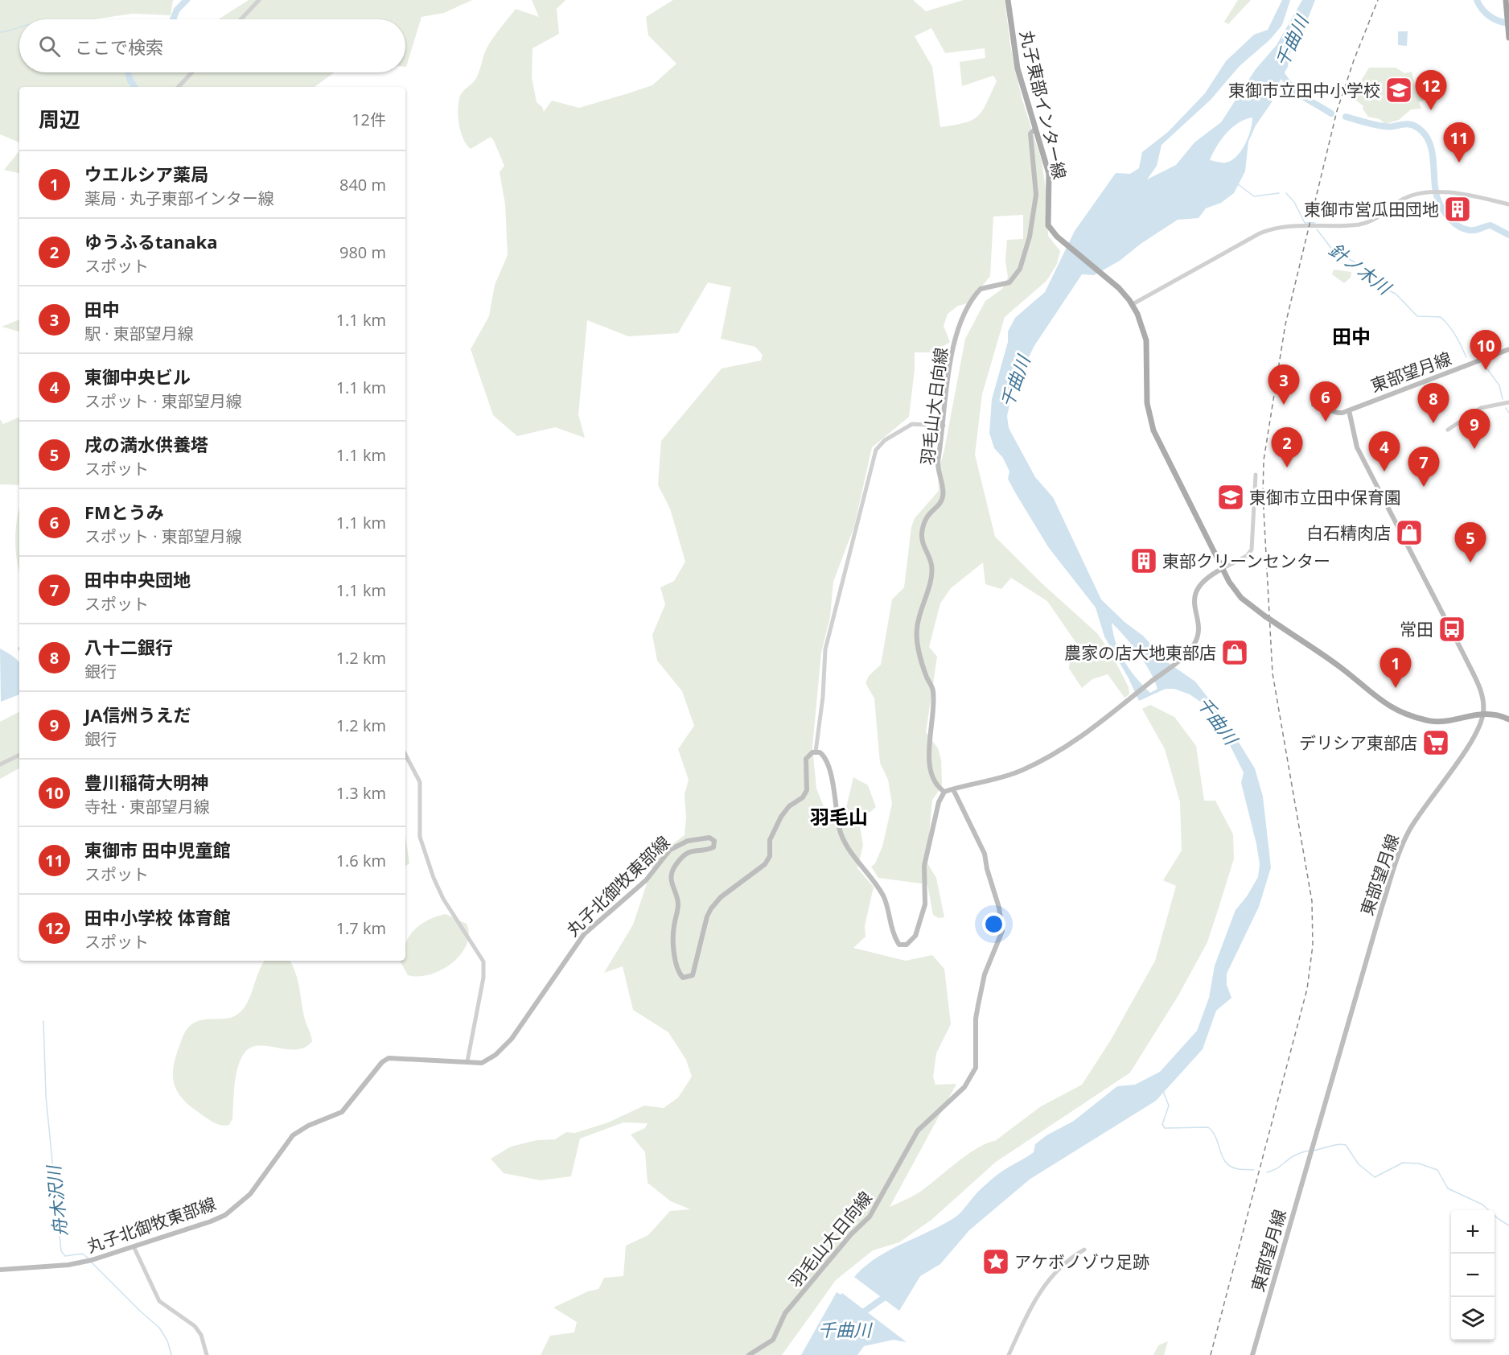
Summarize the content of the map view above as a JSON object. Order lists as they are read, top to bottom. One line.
{"streets":{"main road":["丸子東部インター線","東部望月線","羽毛山大日向線","丸子北御牧東部線"]},"crossings":[["丸子東部インター線","東部望月線"],["丸子東部インター線","羽毛山大日向線"]],"districts":["田中","羽毛山"],"water":["千曲川","針ノ木川","舟木沢川"],"places":{"school or university":["東御市立田中小学校","東御市立田中保育園"],"building":["東御市営瓜田団地","東部クリーンセンター"],"shop":["白石精肉店","農家の店大地東部店"],"bus stop":["常田"],"supermarket":["デリシア東部店"],"place":["アケボノゾウ足跡"]},"page":{"search":"ここで検索","pins":["12","11","10","3","6","8","9","2","4","7","5","1"],"heading":["周辺","12件"],"list":[{"mark":"1","name":"ウエルシア薬局","note":"薬局 · 丸子東部インター線","value":"840 m"},{"mark":"2","name":"ゆうふるtanaka","note":"スポット","value":"980 m"},{"mark":"3","name":"田中","note":"駅 · 東部望月線","value":"1.1 km"},{"mark":"4","name":"東御中央ビル","note":"スポット · 東部望月線","value":"1.1 km"},{"mark":"5","name":"戌の満水供養塔","note":"スポット","value":"1.1 km"},{"mark":"6","name":"FMとうみ","note":"スポット · 東部望月線","value":"1.1 km"},{"mark":"7","name":"田中中央団地","note":"スポット","value":"1.1 km"},{"mark":"8","name":"八十二銀行","note":"銀行","value":"1.2 km"},{"mark":"9","name":"JA信州うえだ","note":"銀行","value":"1.2 km"},{"mark":"10","name":"豊川稲荷大明神","note":"寺社 · 東部望月線","value":"1.3 km"},{"mark":"11","name":"東御市 田中児童館","note":"スポット","value":"1.6 km"},{"mark":"12","name":"田中小学校 体育館","note":"スポット","value":"1.7 km"}],"map_buttons":["+","−"]}}
